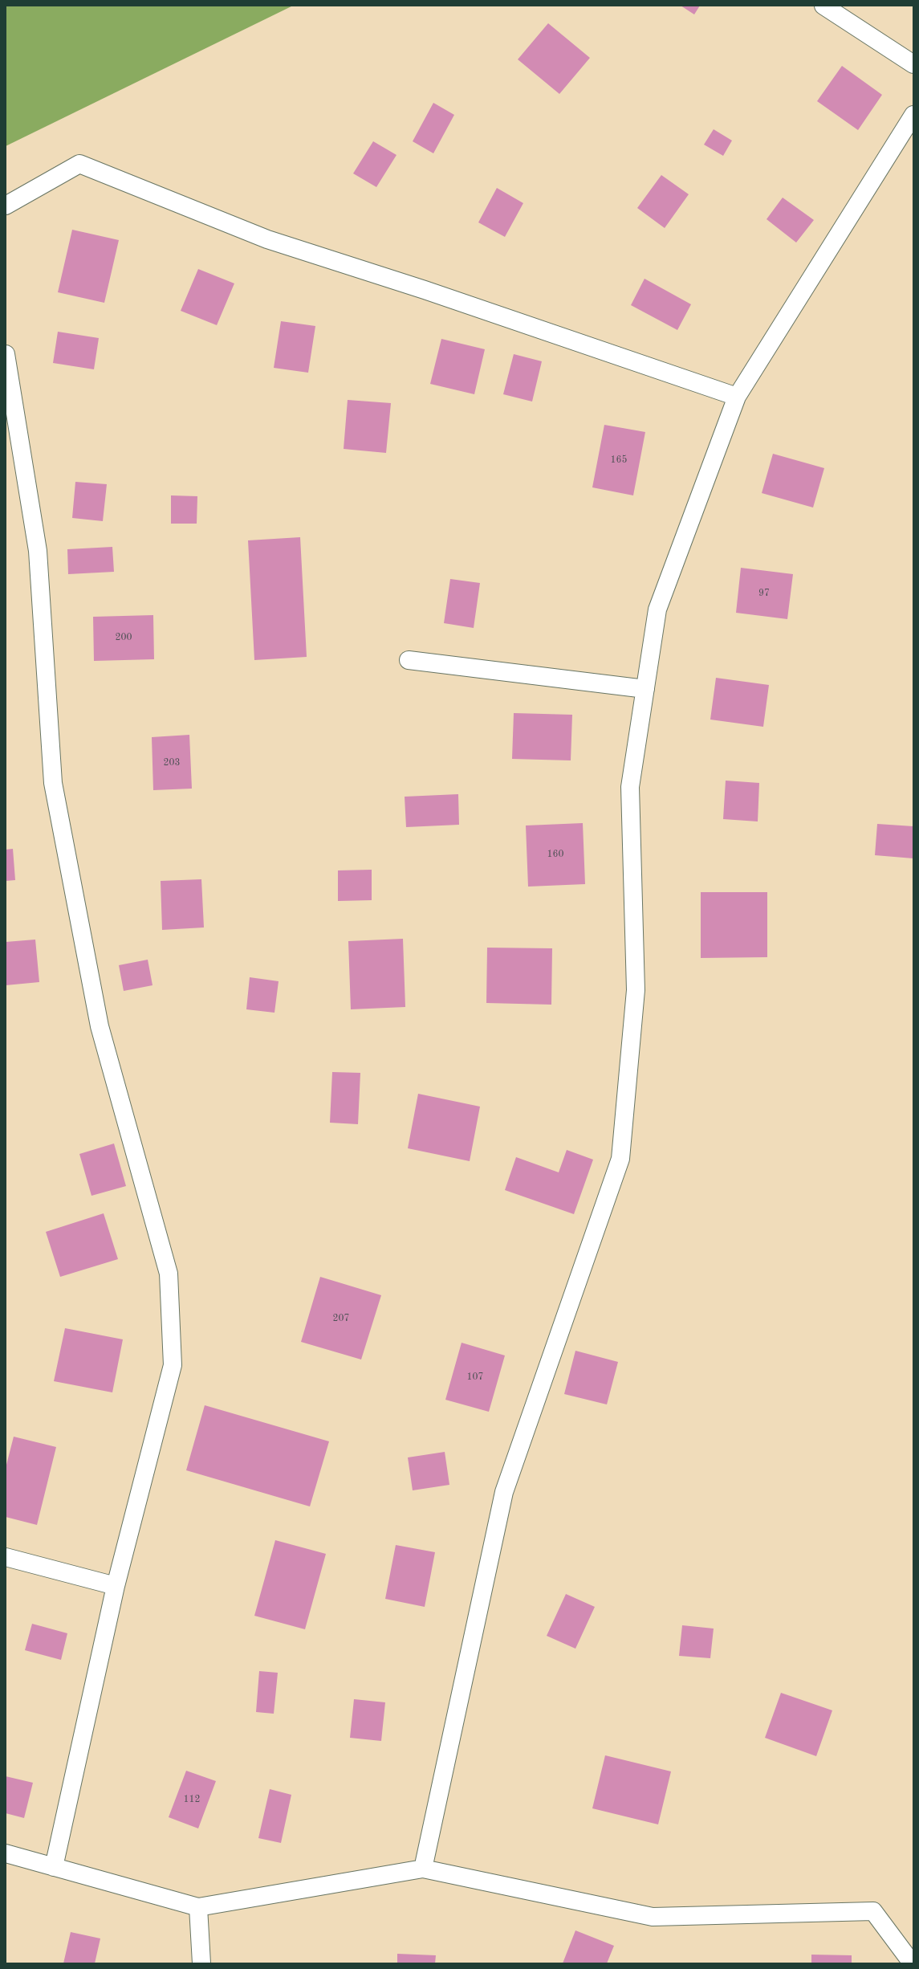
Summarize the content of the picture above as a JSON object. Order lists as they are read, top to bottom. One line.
{"house_numbers":["165","97","200","203","160","207","107","112"]}
